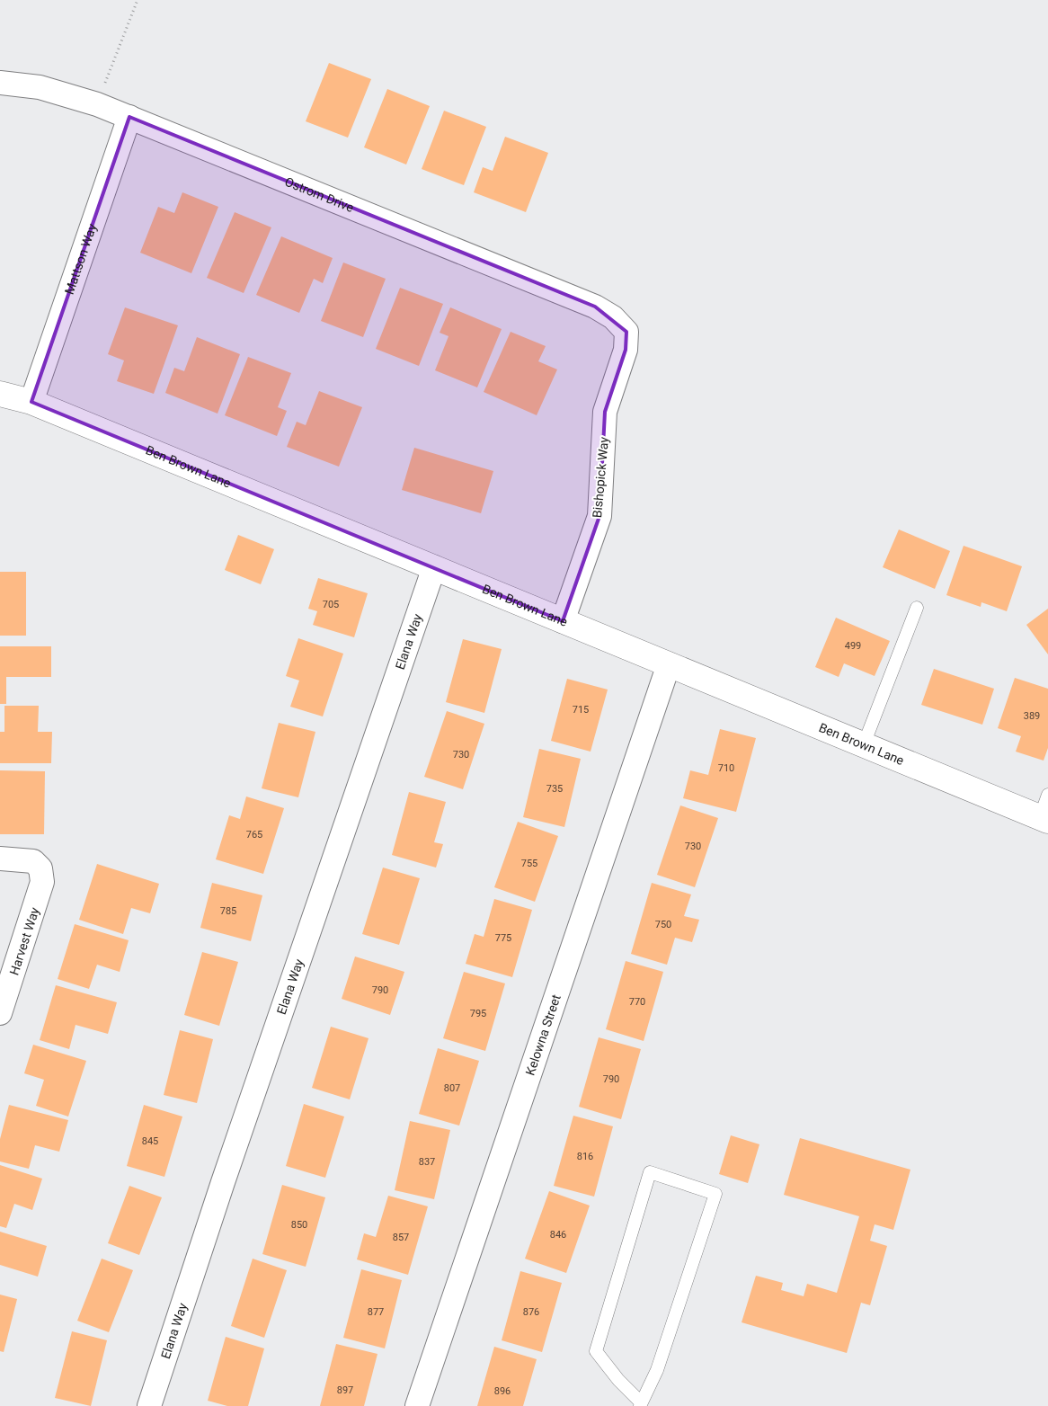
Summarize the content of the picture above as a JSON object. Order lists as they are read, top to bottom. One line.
{"streets":{"street":["Ostrom Drive","Mattson Way","Ben Brown Lane","Bishopick Way","Elana Way","Harvest Way","Kelowna Street"]},"crossings":[["Ostrom Drive","Mattson Way"],["Ostrom Drive","Bishopick Way"],["Mattson Way","Ben Brown Lane"],["Ben Brown Lane","Bishopick Way"],["Ben Brown Lane","Elana Way"],["Ben Brown Lane","Kelowna Street"]],"house_numbers":["705","499","715","389","730","710","735","765","730","755","785","750","775","790","770","795","790","807","845","816","837","850","846","857","877","876","897","896"]}
